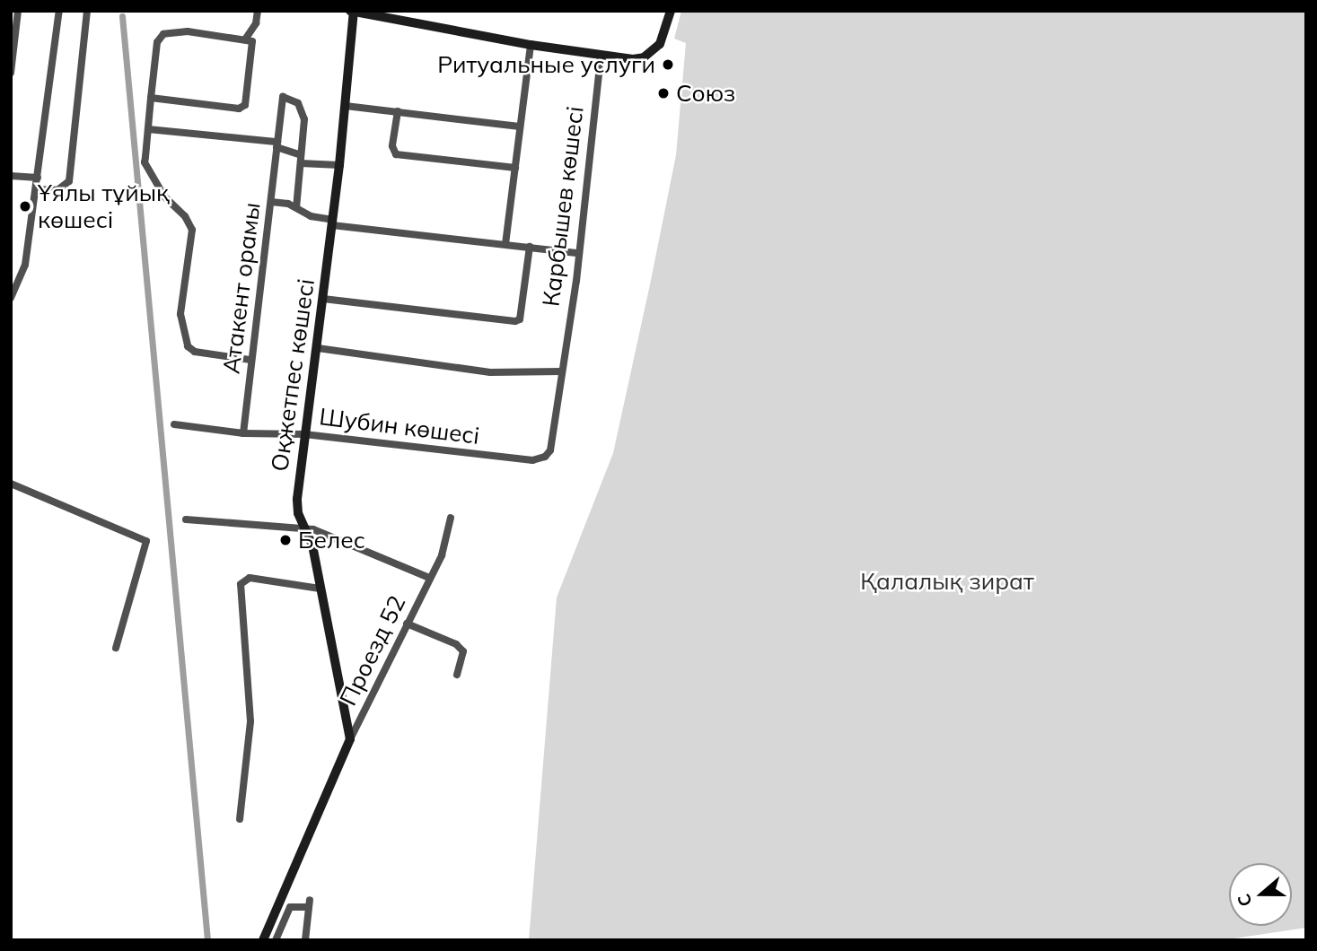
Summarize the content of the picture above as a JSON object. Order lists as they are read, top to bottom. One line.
{"streets":{"street":["Карбышев көшесі","Атакент орамы","Оқжетпес көшесі","Шубин көшесі","Проезд 52"]},"crossings":[["Карбышев көшесі","Шубин көшесі"],["Атакент орамы","Шубин көшесі"],["Оқжетпес көшесі","Шубин көшесі"],["Оқжетпес көшесі","Проезд 52"]],"parks":["Қалалық зират"],"places":["Ритуальные услуги","Союз","Ұялы тұйық көшесі","Белес"],"north":"left"}
